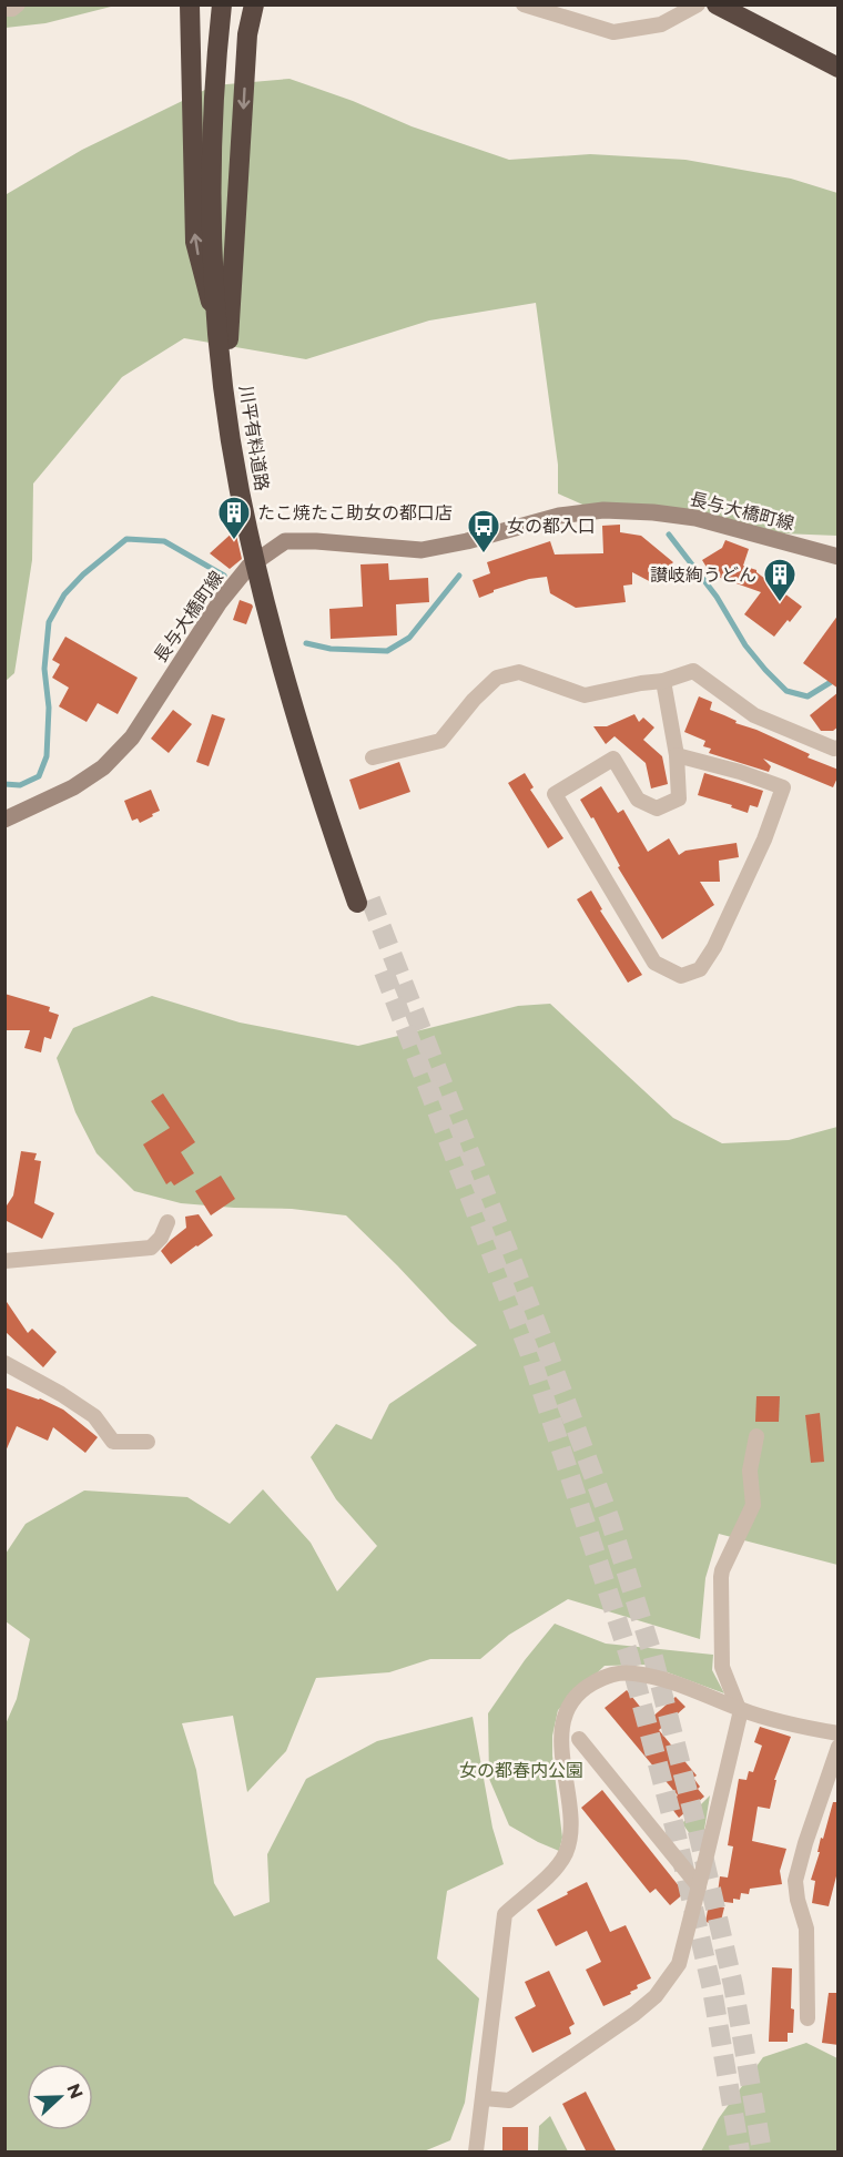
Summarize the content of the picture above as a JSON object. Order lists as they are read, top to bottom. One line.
{"streets":{"highway":["川平有料道路"],"main road":["長与大橋町線"]},"parks":["女の都春内公園"],"places":{"building":["たこ焼たこ助女の都口店","讃岐絢うどん"],"bus stop":["女の都入口"]},"north":"right"}
